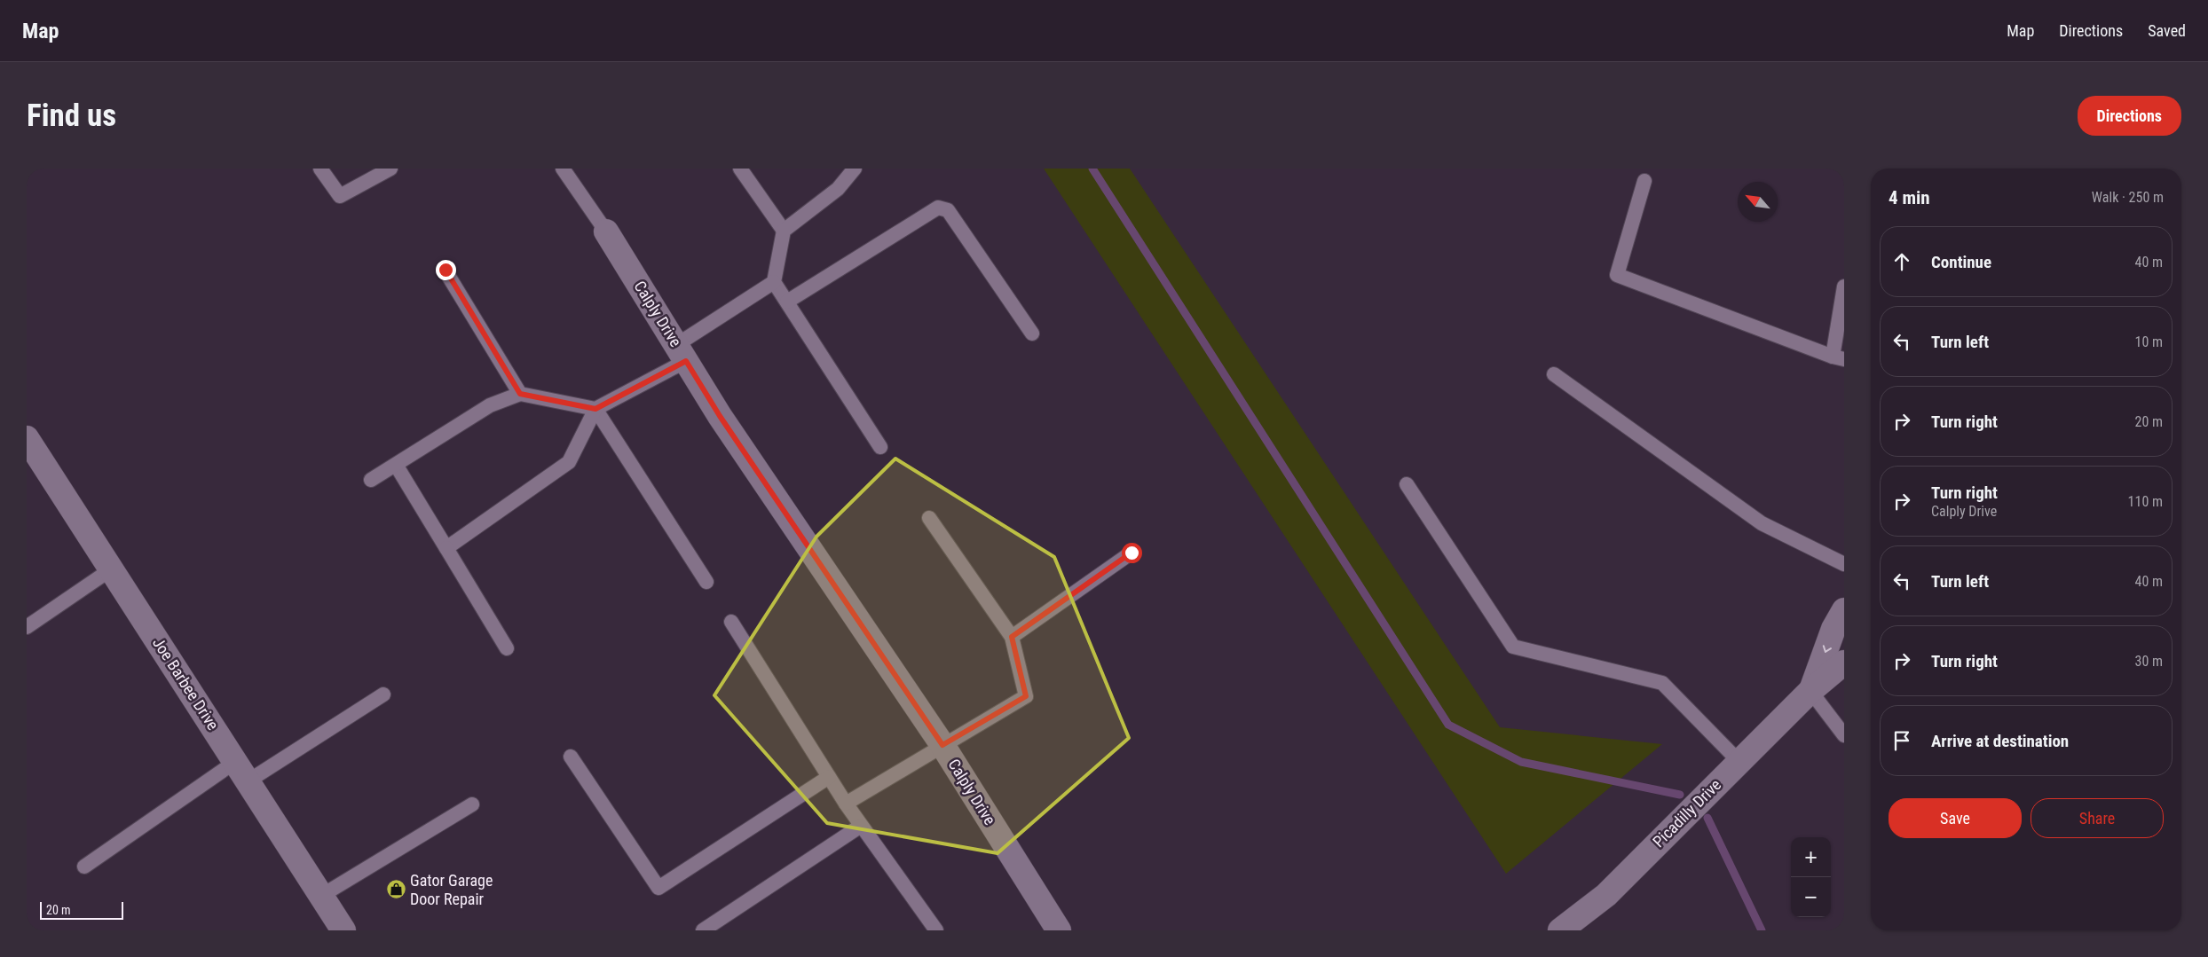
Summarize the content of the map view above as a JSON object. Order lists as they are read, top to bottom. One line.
{"streets":{"street":["Calply Drive","Joe Barbee Drive","Picadilly Drive"]},"places":{"shop":["Gator Garage Door Repair"]},"scale_bar":"20 m","north":"top left","page":{"header":"Map","nav":["Map","Directions","Saved"],"buttons":["Directions",["Save","Share"]],"title":"Find us","heading":["4 min","Walk · 250 m"],"list":[["Continue","40 m"],["Turn left","10 m"],["Turn right","20 m"],["Turn right","Calply Drive","110 m"],["Turn left","40 m"],["Turn right","30 m"],"Arrive at destination"],"map_buttons":["+","−"],"scale":"20 m"}}
